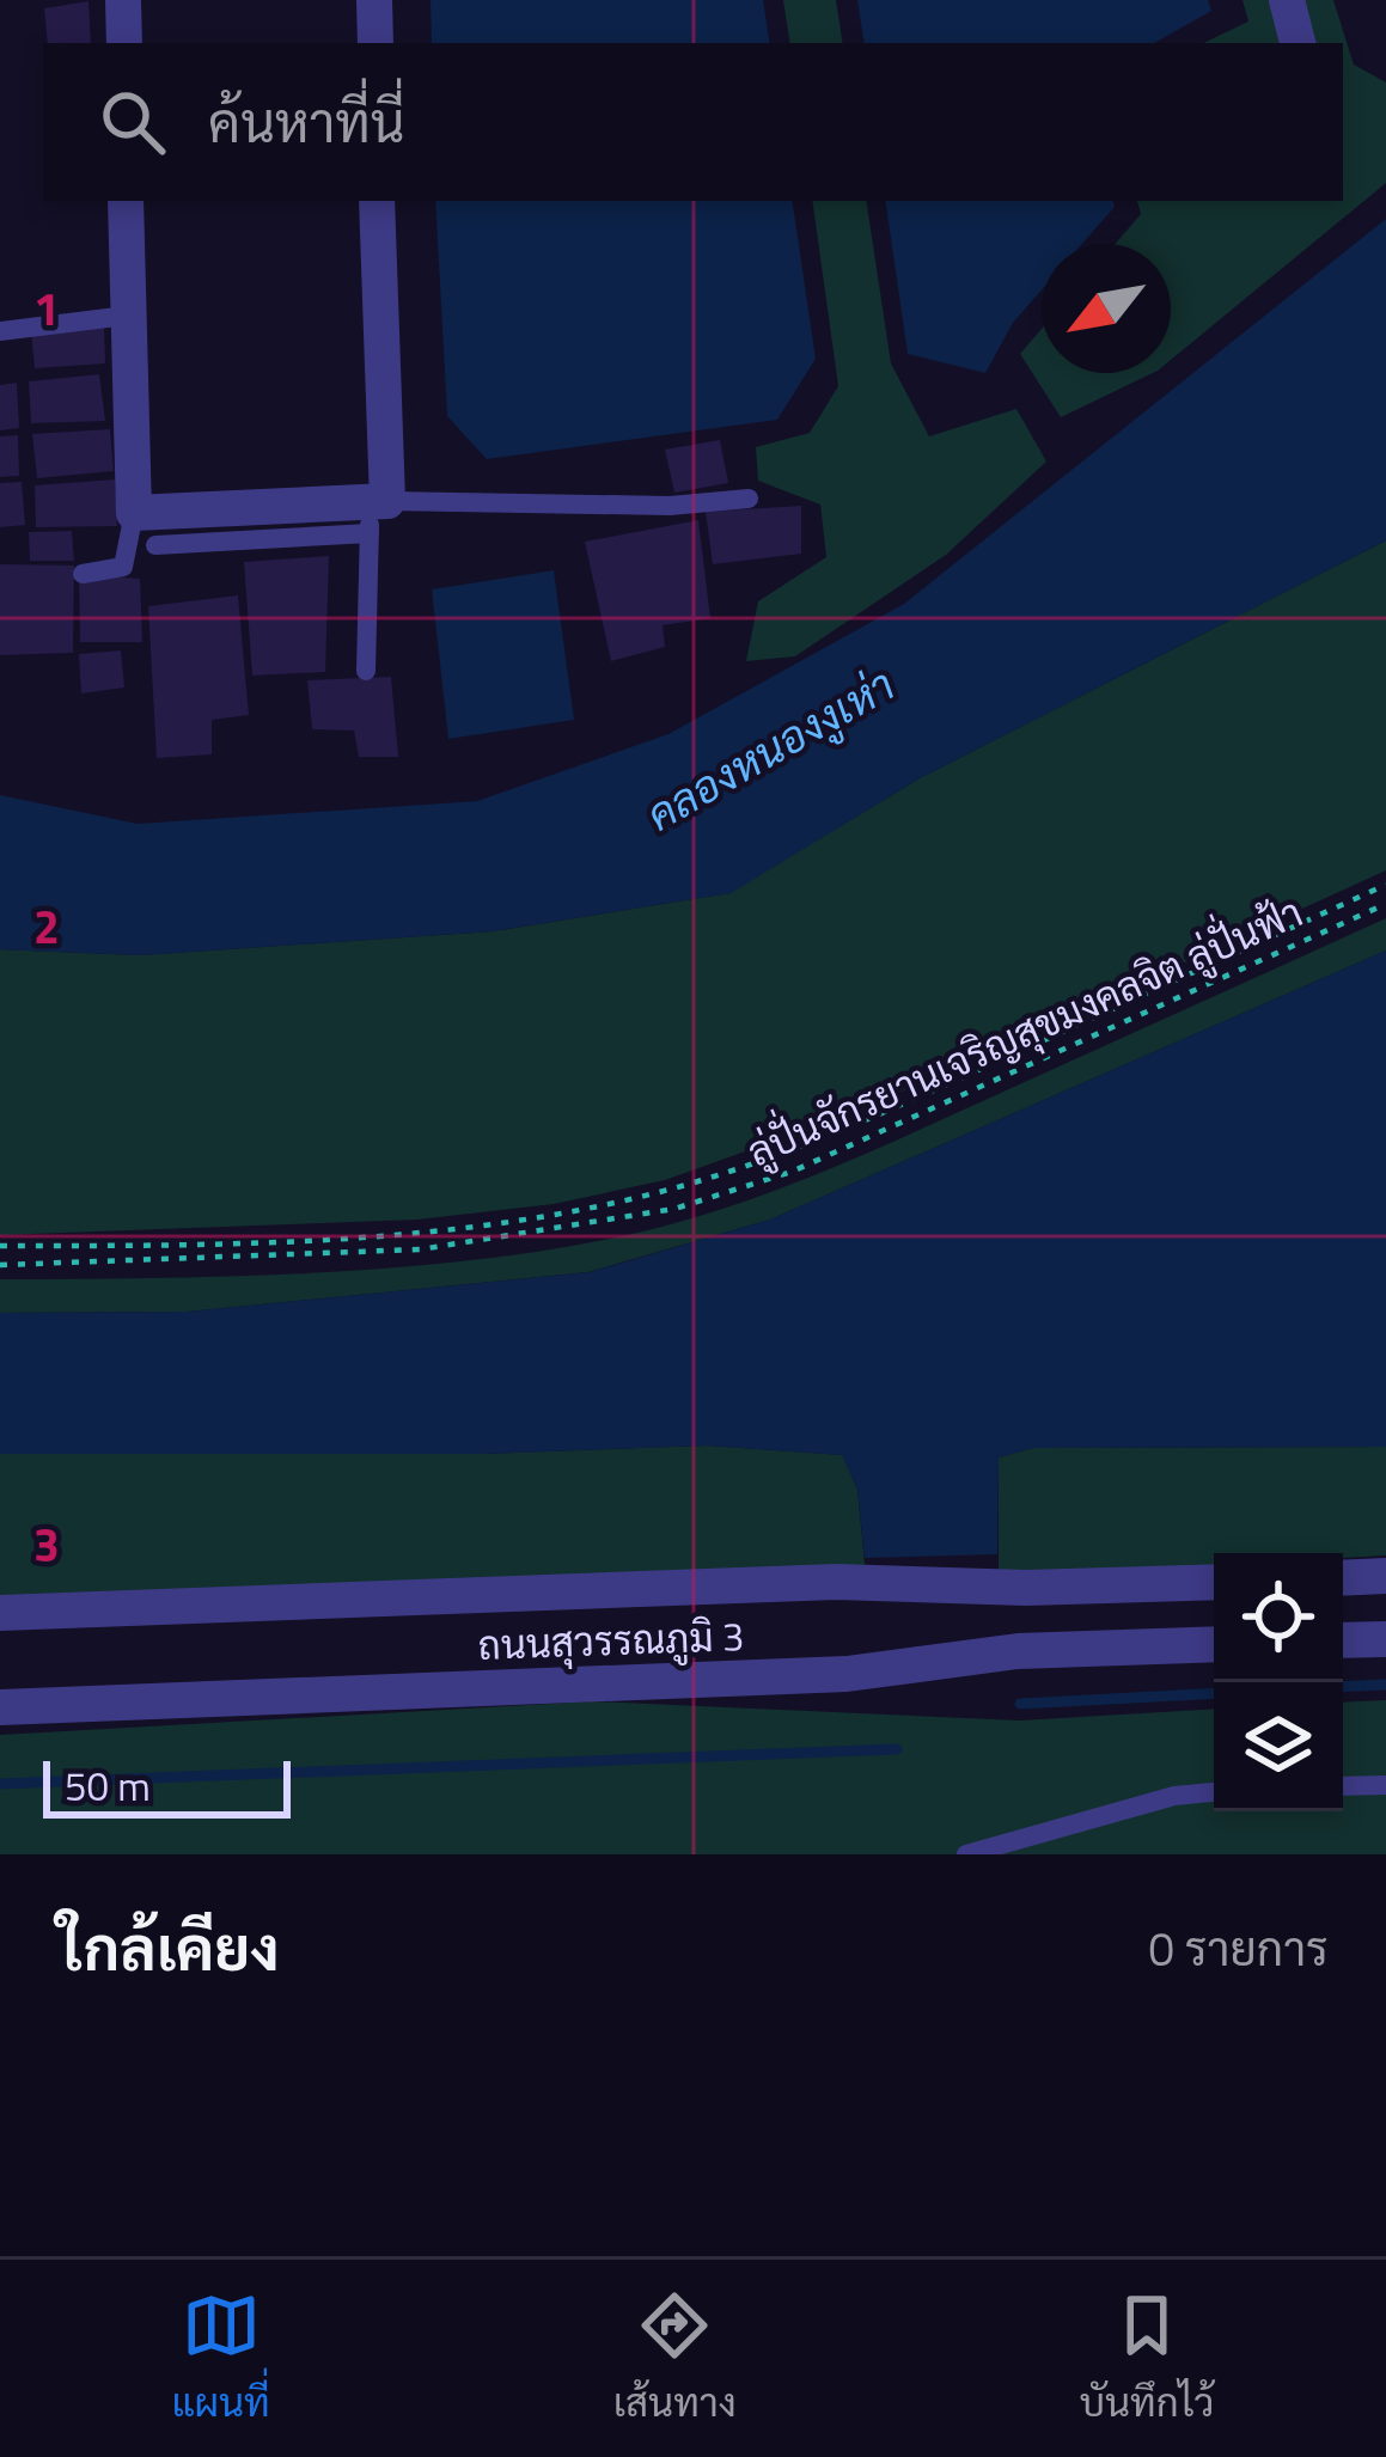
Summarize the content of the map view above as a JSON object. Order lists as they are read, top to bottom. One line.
{"streets":{"street":["ถนนสุวรรณภูมิ 3"],"path":["ลู่ปั่นจักรยานเจริญสุขมงคลจิต ลู่ปั่นฟ้า"]},"water":["คลองหนองงูเห่า"],"scale_bar":"50 m","north":"bottom left","page":{"search":"ค้นหาที่นี่","scale":"50 m","heading":["ใกล้เคียง","0 รายการ"],"nav":["แผนที่","เส้นทาง","บันทึกไว้"]},"grid":{"rows":["1","2","3"]}}
